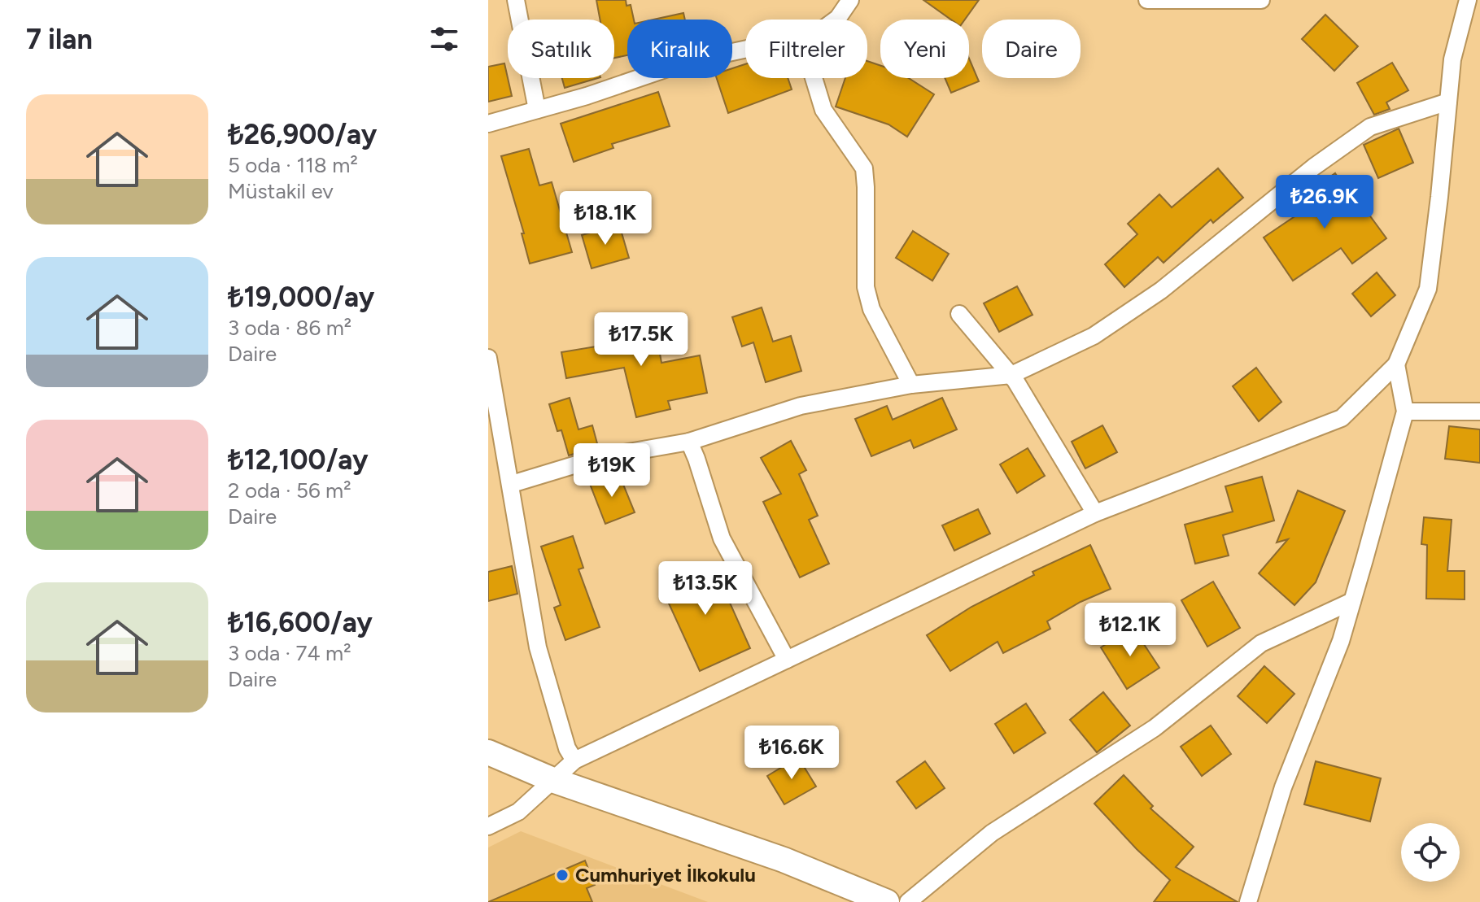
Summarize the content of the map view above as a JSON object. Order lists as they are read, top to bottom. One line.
{"places":["Cumhuriyet İlkokulu"],"page":{"heading":"7 ilan","chip":["Satılık","Kiralık","Filtreler","Yeni","Daire"],"list":[{"name":"₺26,900/ay","note":"5 oda · 118 m² · Müstakil ev"},{"name":"₺19,000/ay","note":"3 oda · 86 m² · Daire"},{"name":"₺12,100/ay","note":"2 oda · 56 m² · Daire"},{"name":"₺16,600/ay","note":"3 oda · 74 m² · Daire"}],"price":["₺26.9K","₺18.1K","₺17.5K","₺19K","₺13.5K","₺12.1K","₺16.6K"]}}
